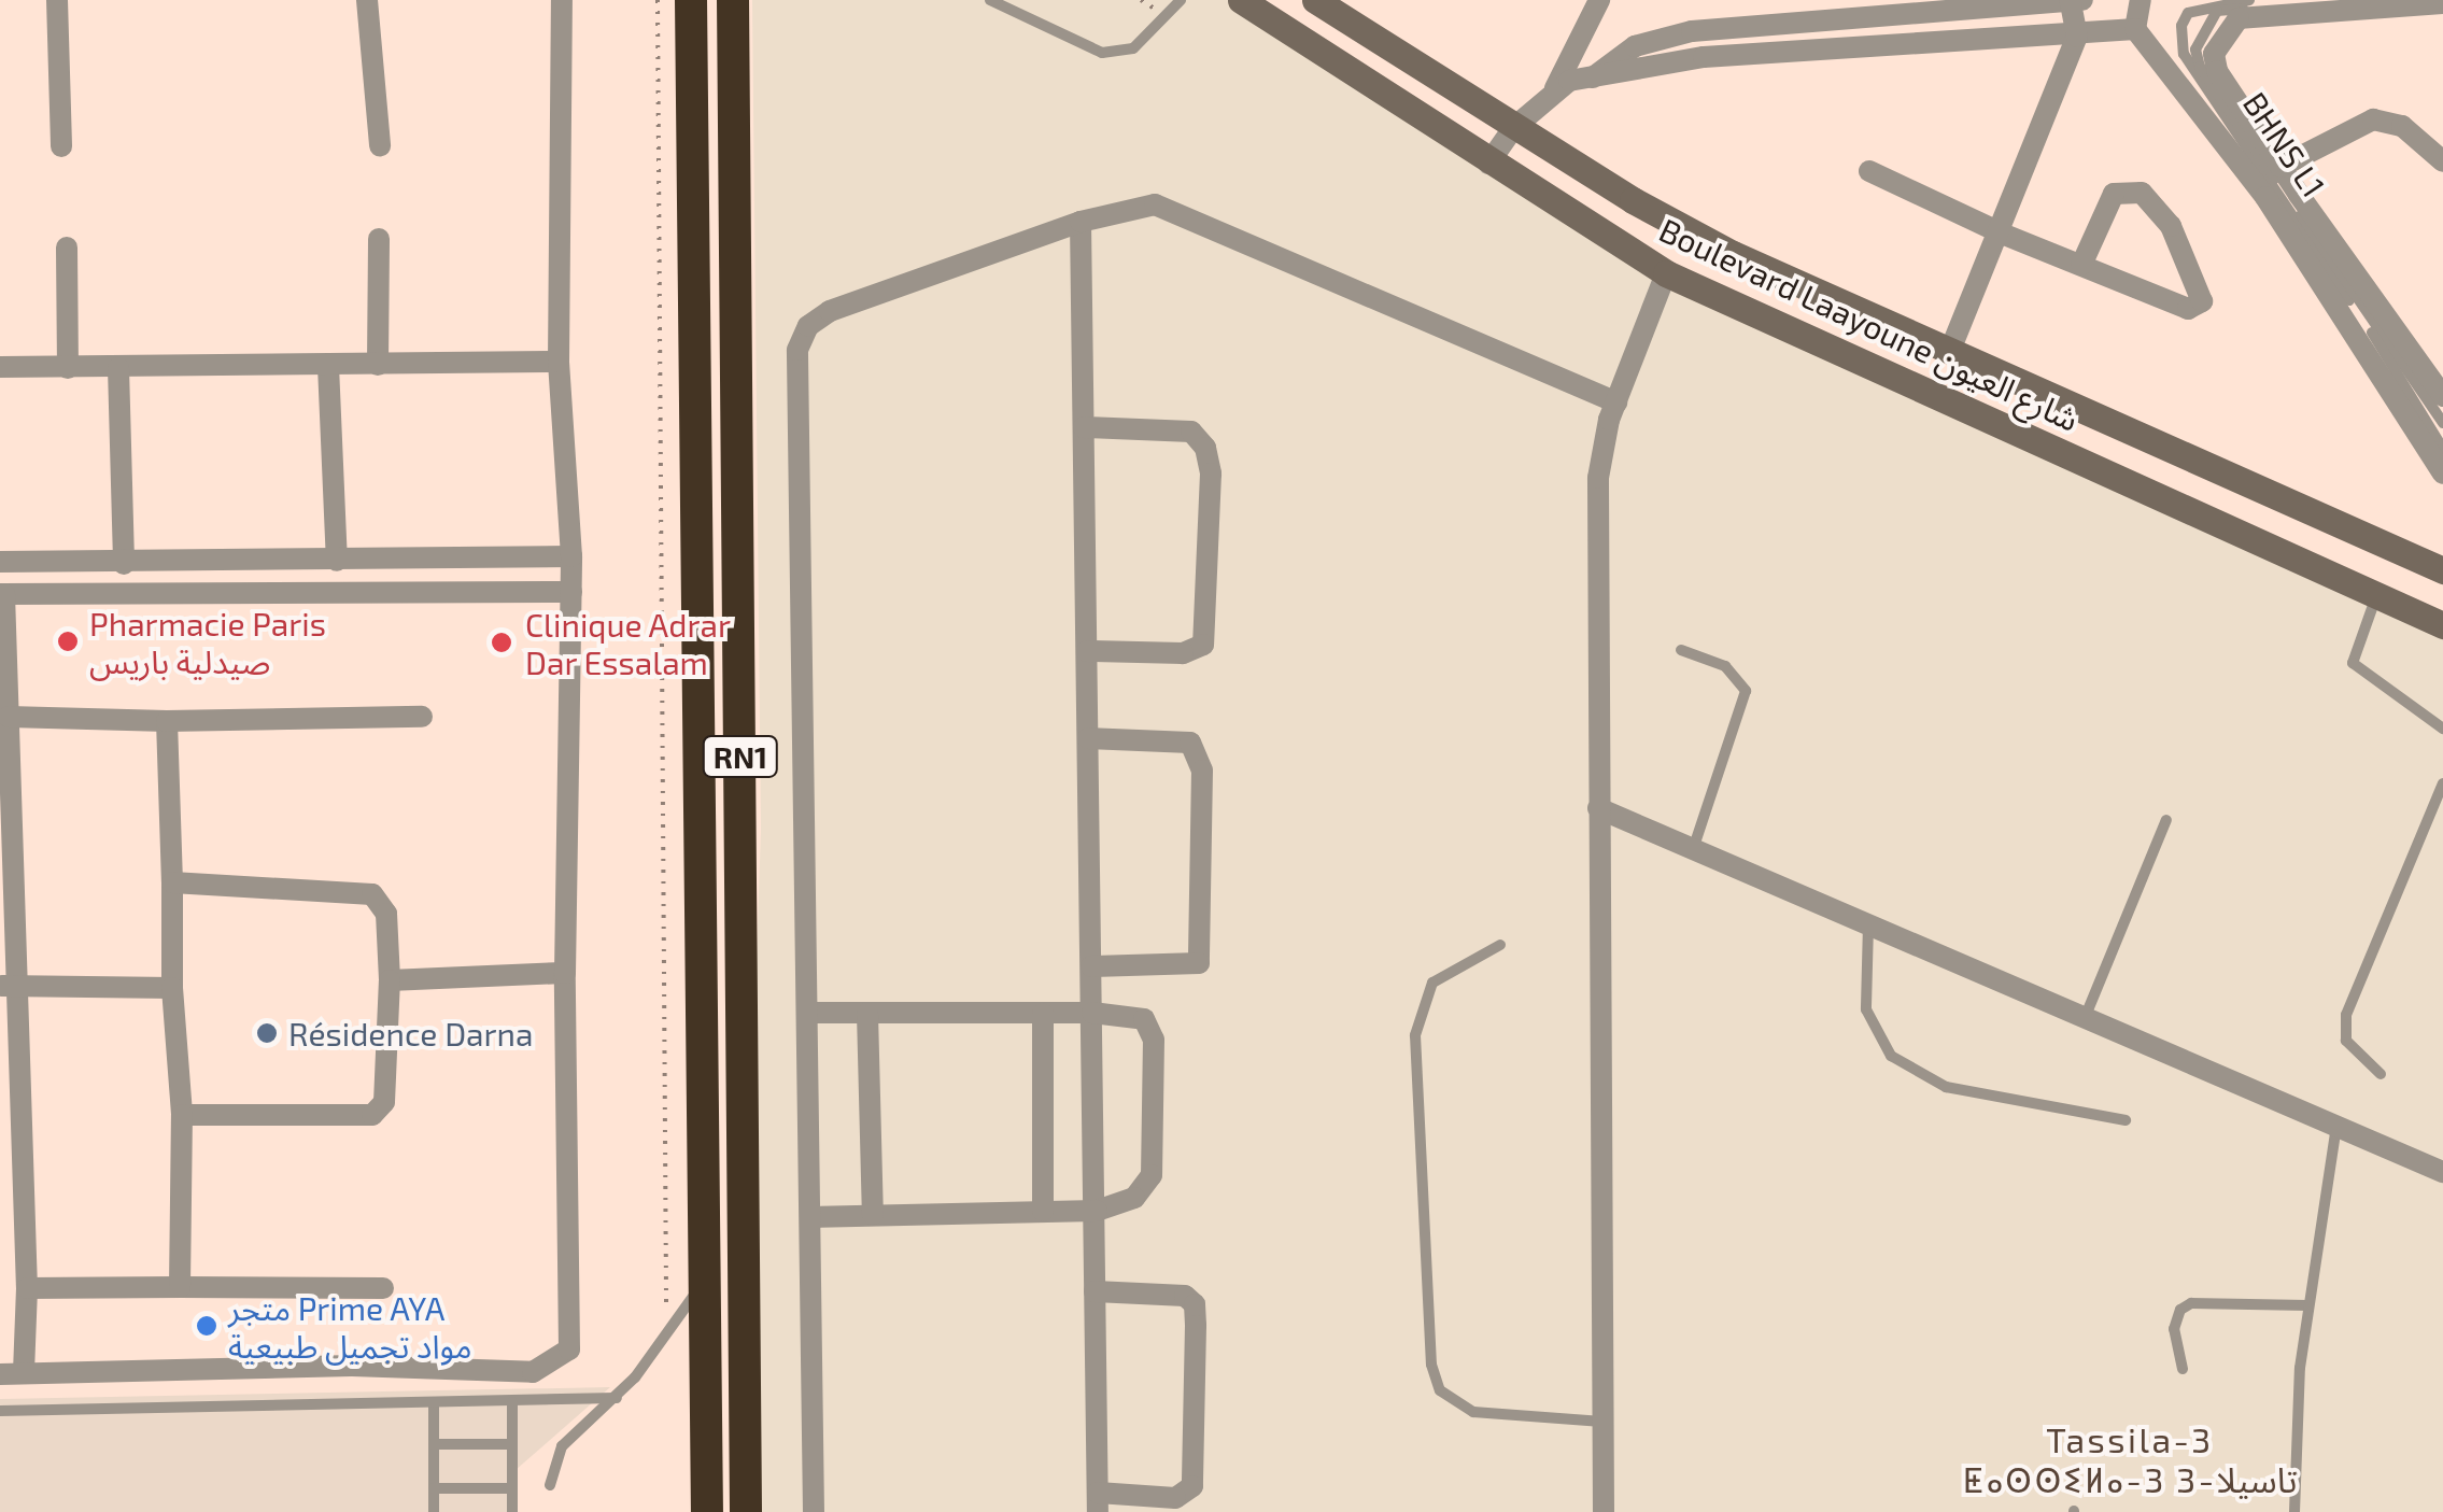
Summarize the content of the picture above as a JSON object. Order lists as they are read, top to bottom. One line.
{"streets":{"highway":["RN1"],"street":["Boulevard Laayoune شارع العيون"],"lane":["BHNS L1"]},"districts":["Tassila-3 ⵟⴰⵙⵙⵉⵍⴰ-3 3-تاسيلا"],"places":["Pharmacie Paris صيدلية باريس","Clinique Adrar Dar Essalam","Résidence Darna","متجر Prime AYA مواد تجميل طبيعية"]}
